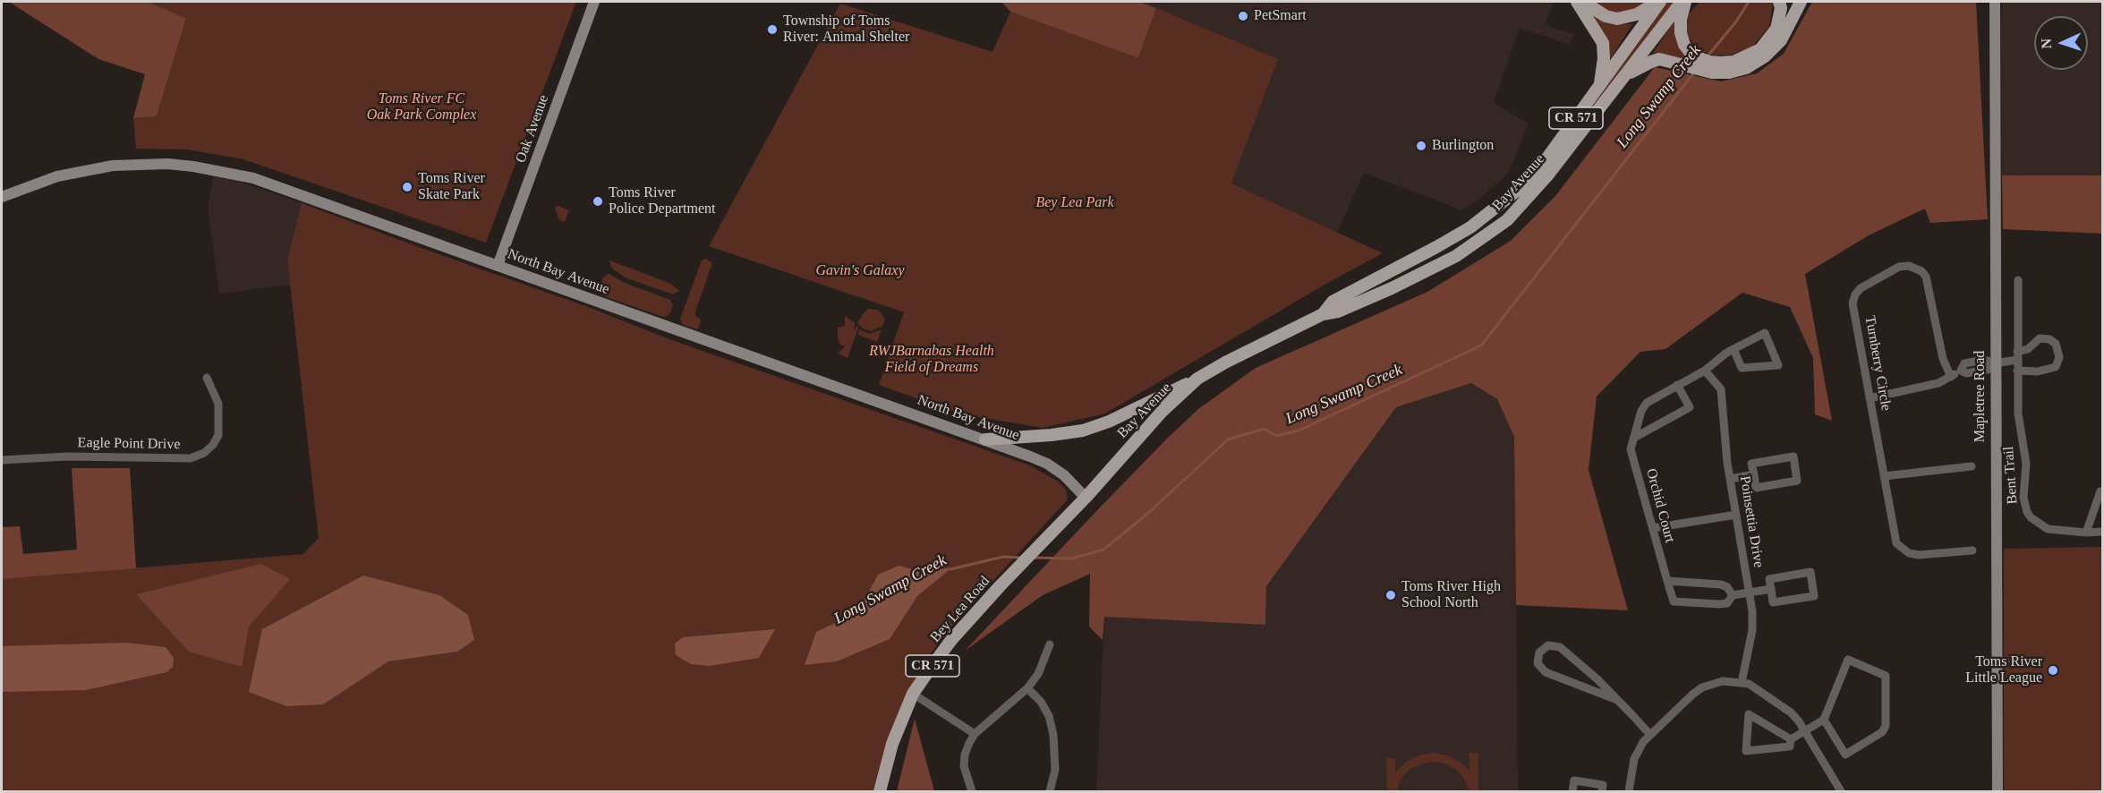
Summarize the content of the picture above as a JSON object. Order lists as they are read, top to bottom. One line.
{"streets":{"main road":["CR 571","Bay Avenue","Bey Lea Road"],"street":["Oak Avenue","North Bay Avenue","Turnberry Circle","Mapletree Road","Eagle Point Drive","Bent Trail","Orchid Court","Poinsettia Drive"]},"crossings":[["Oak Avenue","North Bay Avenue"],["Bay Avenue","North Bay Avenue"],["Bay Avenue","Bey Lea Road"],["North Bay Avenue","Bey Lea Road"],["Orchid Court","Poinsettia Drive"]],"water":["Long Swamp Creek"],"parks":["Toms River FC Oak Park Complex","Bey Lea Park","Gavin's Galaxy","RWJBarnabas Health Field of Dreams"],"places":["PetSmart","Township of Toms River: Animal Shelter","Burlington","Toms River Skate Park","Toms River Police Department","Toms River High School North","Toms River Little League"],"north":"left"}
